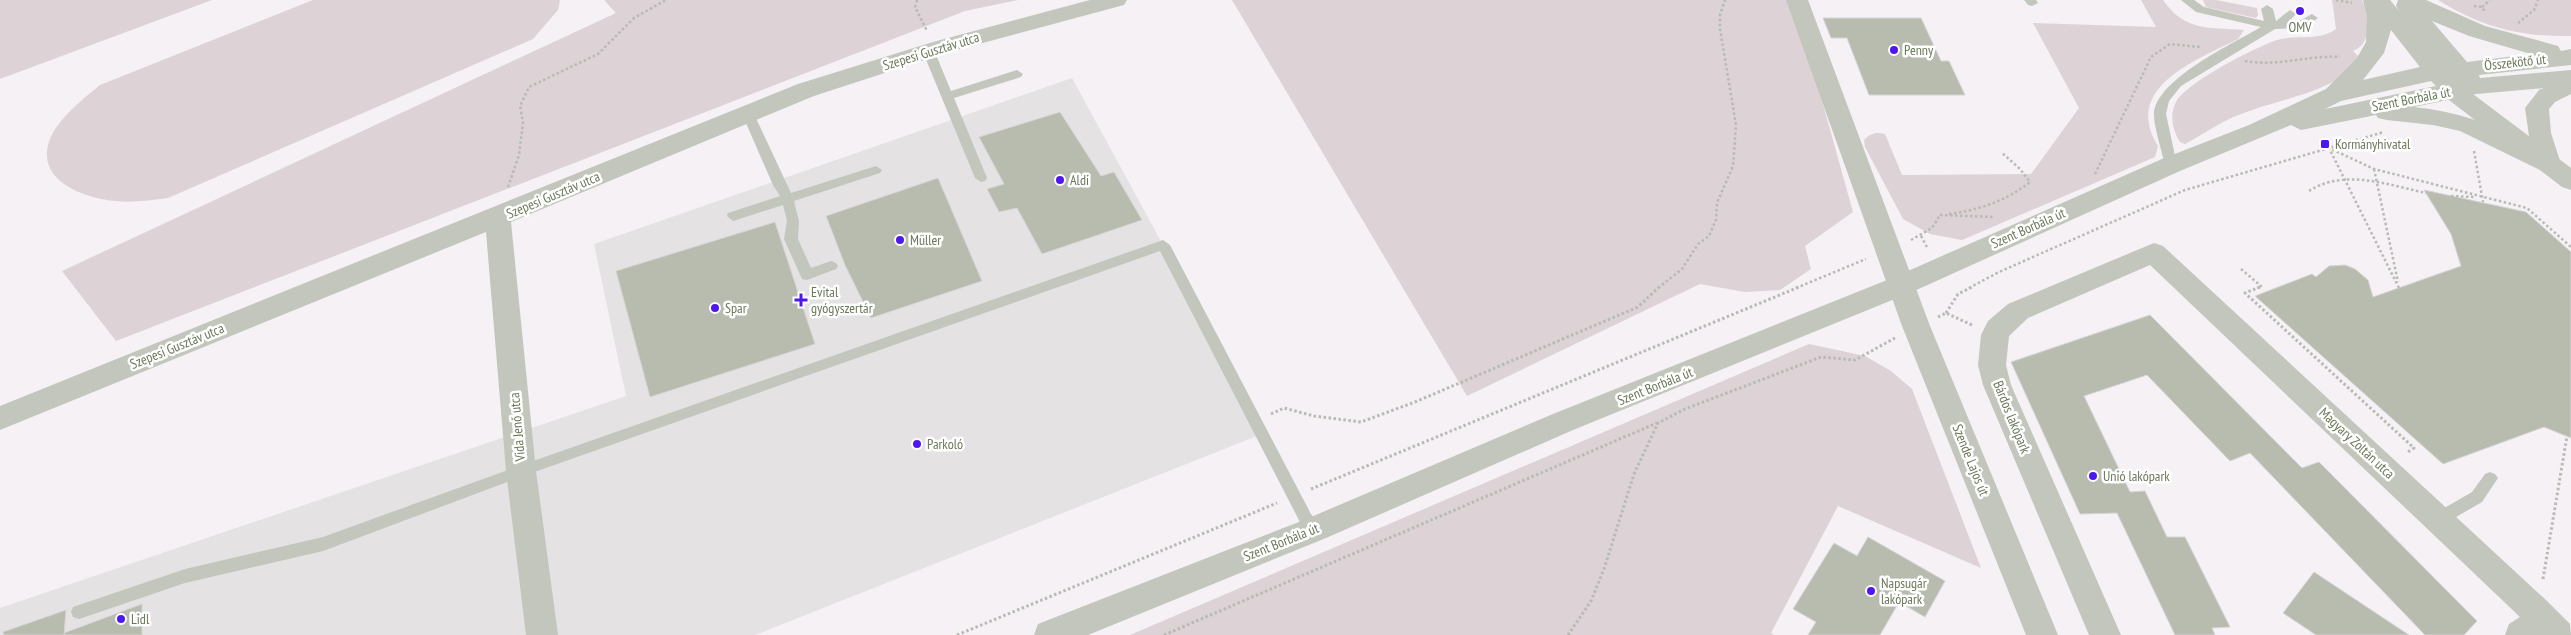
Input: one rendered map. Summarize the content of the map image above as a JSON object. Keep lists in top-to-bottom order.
{
  "streets": {
    "street": [
      "Szepesi Gusztáv utca",
      "Összekötő út",
      "Szent Borbála út",
      "Bárdos lakópark",
      "Vida Jenő utca",
      "Magyary Zoltán utca",
      "Szende Lajos út"
    ]
  },
  "crossings": [
    ["Szepesi Gusztáv utca", "Vida Jenő utca"],
    ["Összekötő út", "Szent Borbála út"],
    ["Szent Borbála út", "Szende Lajos út"],
    ["Bárdos lakópark", "Magyary Zoltán utca"]
  ],
  "places": {
    "other": [
      "OMV",
      "Penny",
      "Aldi",
      "Müller",
      "Spar",
      "Parkoló",
      "Unió lakópark",
      "Napsugár lakópark",
      "Lidl"
    ],
    "transit": ["Kormányhivatal"],
    "health": ["Evital gyógyszertár"]
  }
}
